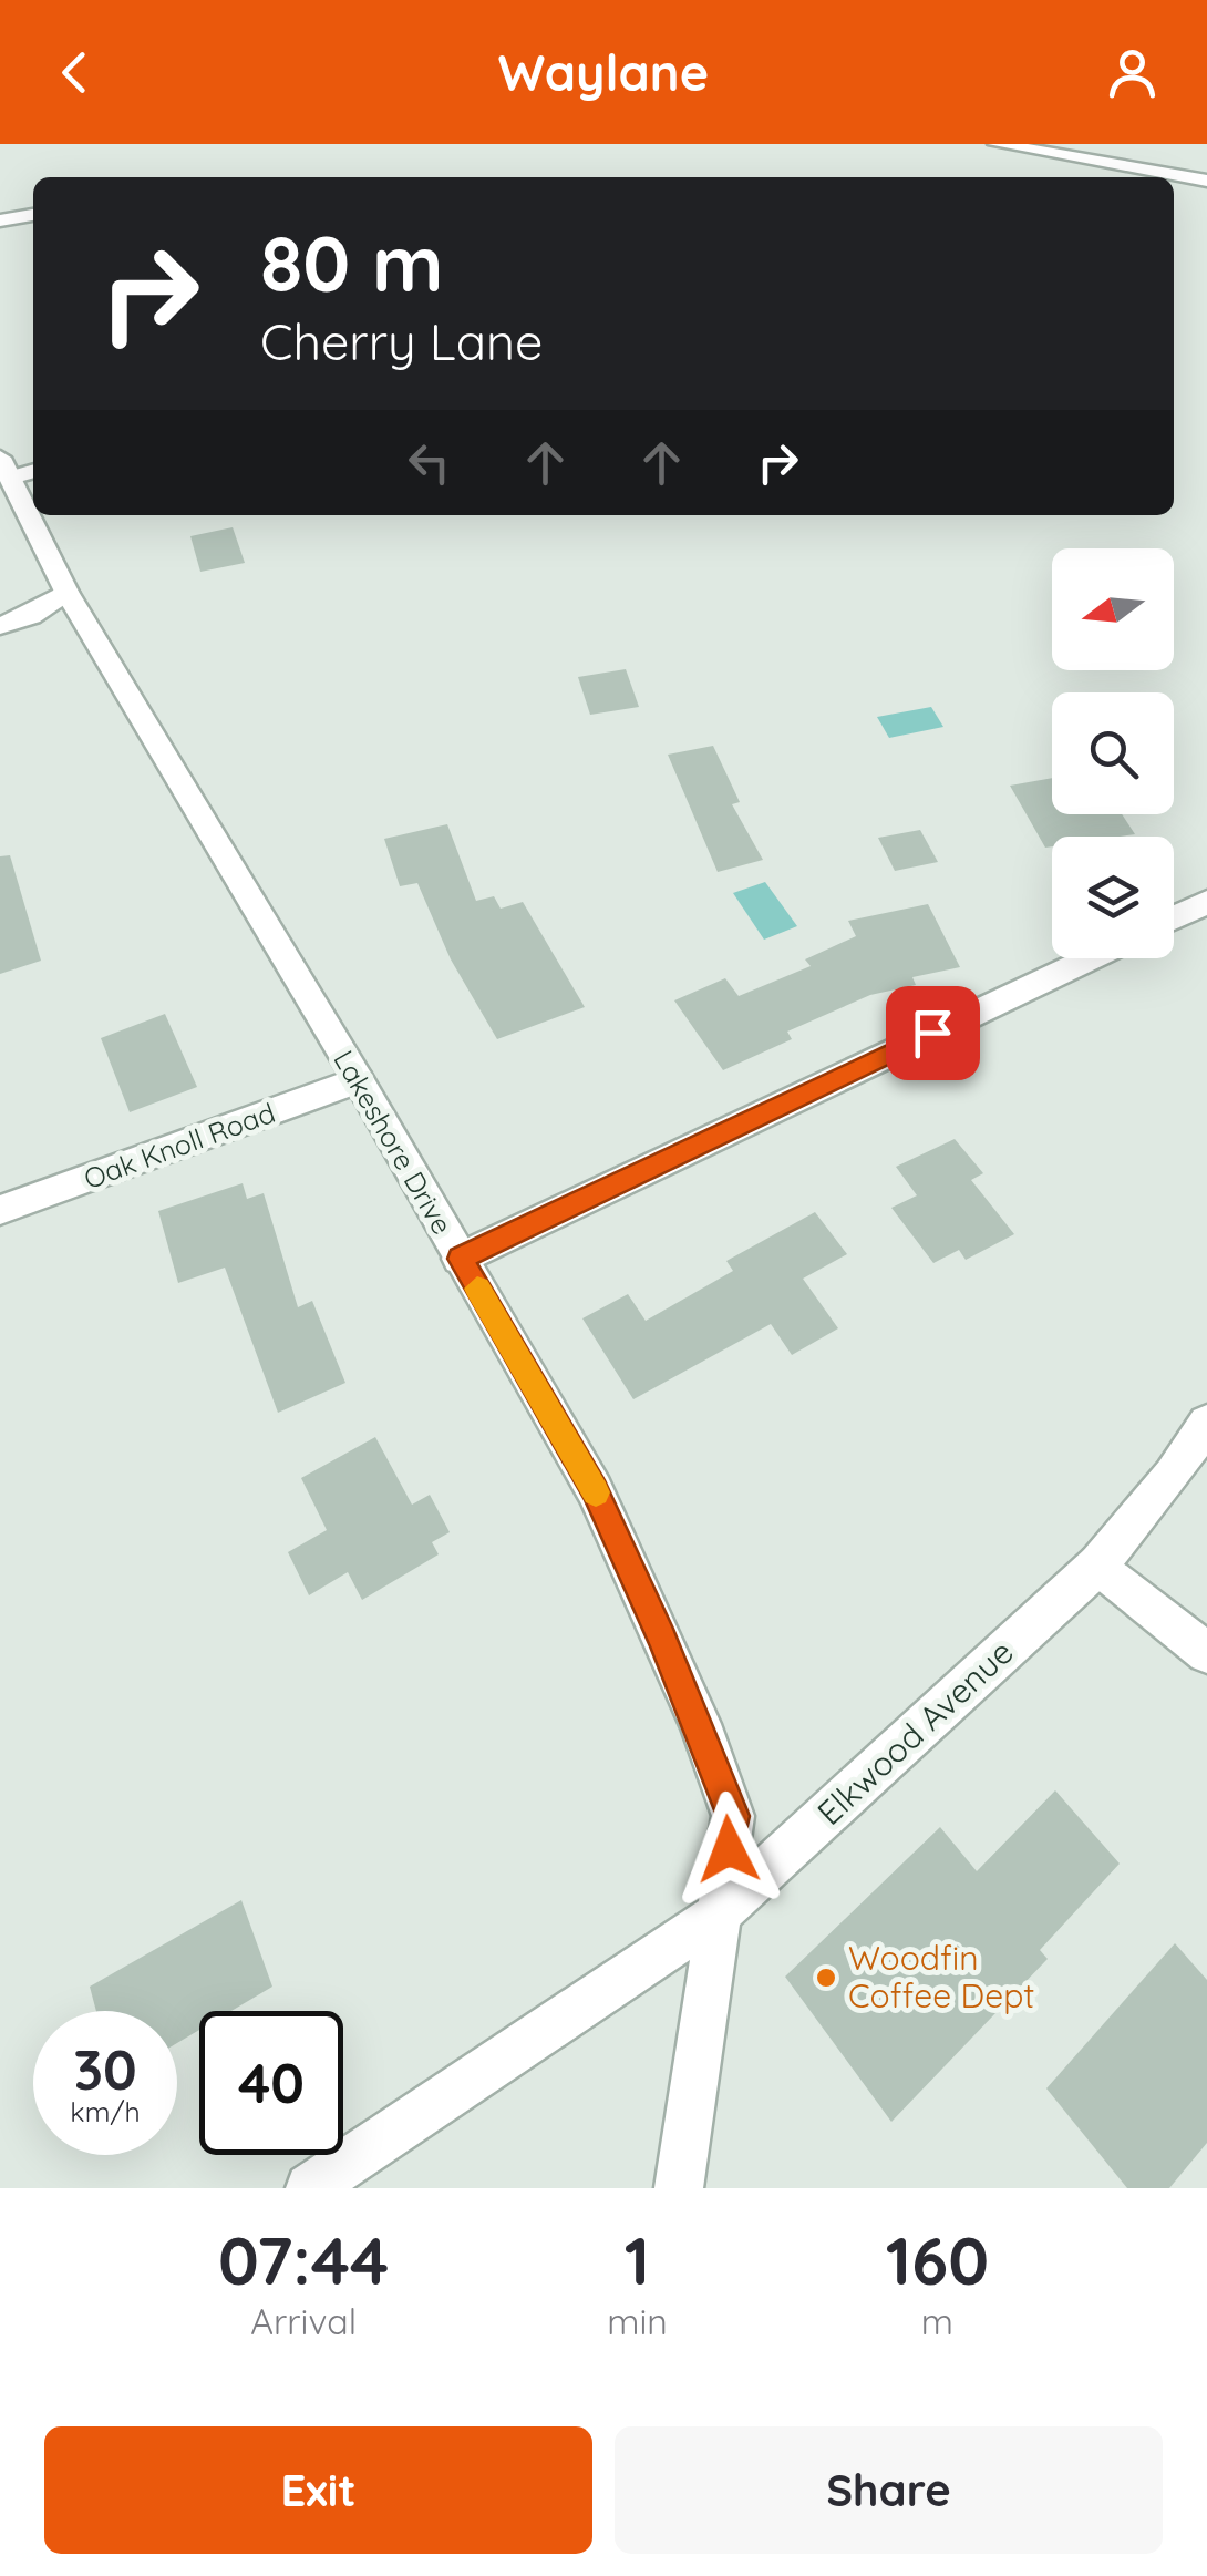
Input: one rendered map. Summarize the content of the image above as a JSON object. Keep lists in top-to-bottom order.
{
  "streets": {
    "street": ["Lakeshore Drive", "Oak Knoll Road", "Elkwood Avenue"]
  },
  "crossings": [
    ["Lakeshore Drive", "Oak Knoll Road"],
    ["Lakeshore Drive", "Elkwood Avenue"]
  ],
  "places": ["Woodfin Coffee Dept"],
  "north": "left",
  "page": {
    "header": "Waylane",
    "turn": ["80 m", "Cherry Lane"],
    "speed": "30 km/h",
    "limit": "40",
    "eta": [
      "07:44",
      "Arrival",
      "1",
      "min",
      "160",
      "m"
    ],
    "buttons": ["Exit", "Share"]
  }
}
